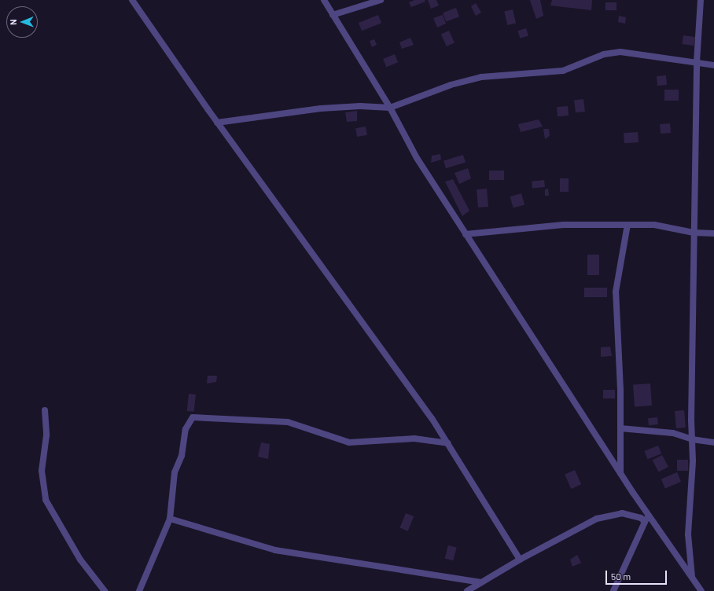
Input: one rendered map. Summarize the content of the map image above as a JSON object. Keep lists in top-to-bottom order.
{
  "scale_bar": "50 m",
  "north": "left"
}
